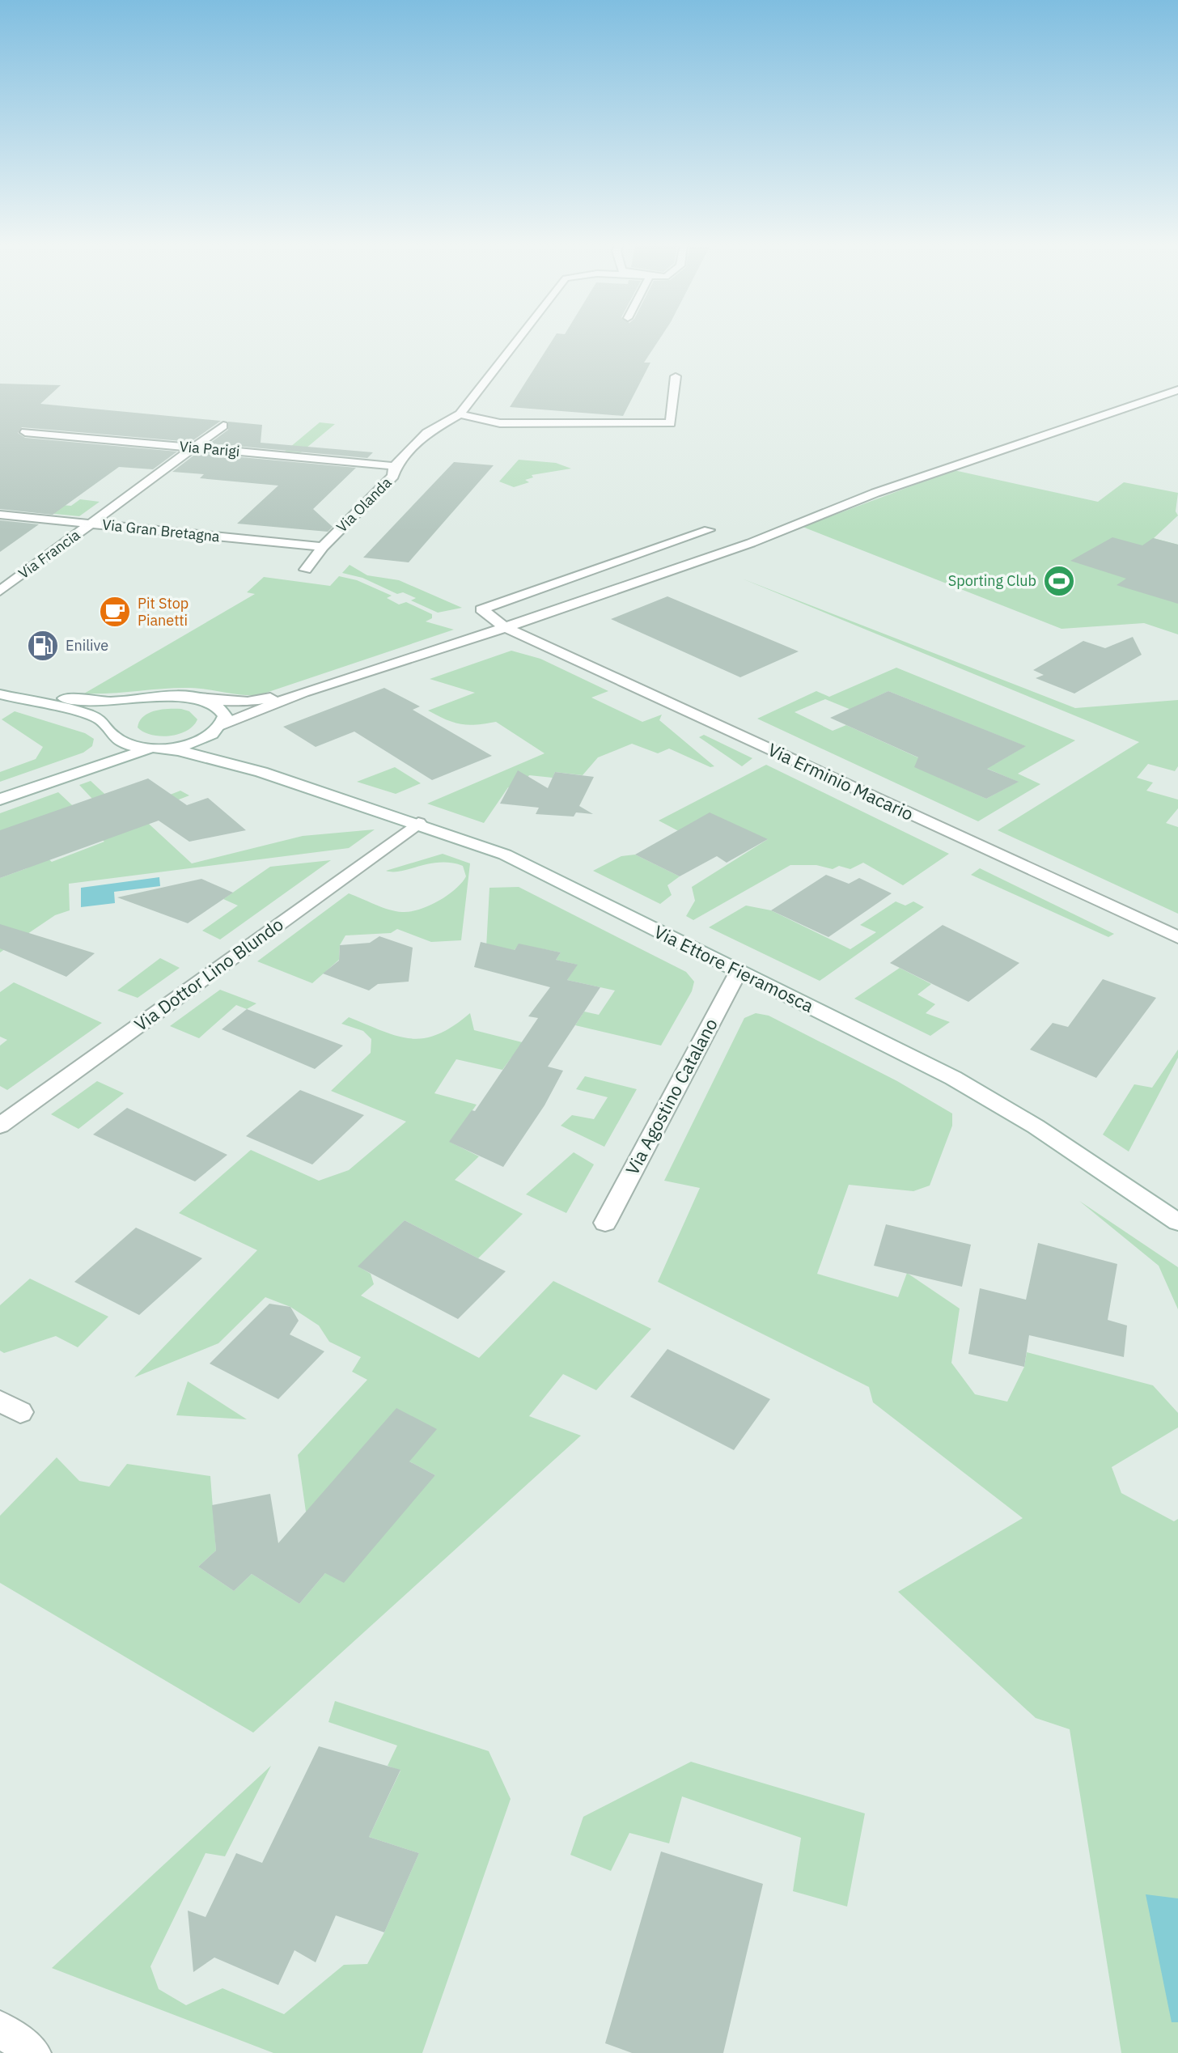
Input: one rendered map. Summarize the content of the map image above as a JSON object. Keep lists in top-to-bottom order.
{
  "streets": {
    "street": [
      "Via Parigi",
      "Via Olanda",
      "Via Gran Bretagna",
      "Via Francia",
      "Via Erminio Macario",
      "Via Ettore Fieramosca",
      "Via Dottor Lino Blundo",
      "Via Agostino Catalano"
    ]
  },
  "crossings": [
    ["Via Parigi", "Via Olanda"],
    ["Via Parigi", "Via Francia"],
    ["Via Olanda", "Via Gran Bretagna"],
    ["Via Gran Bretagna", "Via Francia"],
    ["Via Ettore Fieramosca", "Via Dottor Lino Blundo"],
    ["Via Ettore Fieramosca", "Via Agostino Catalano"]
  ],
  "places": {
    "sports": ["Sporting Club"],
    "cafe": ["Pit Stop Pianetti"],
    "fuel station": ["Enilive"]
  }
}
